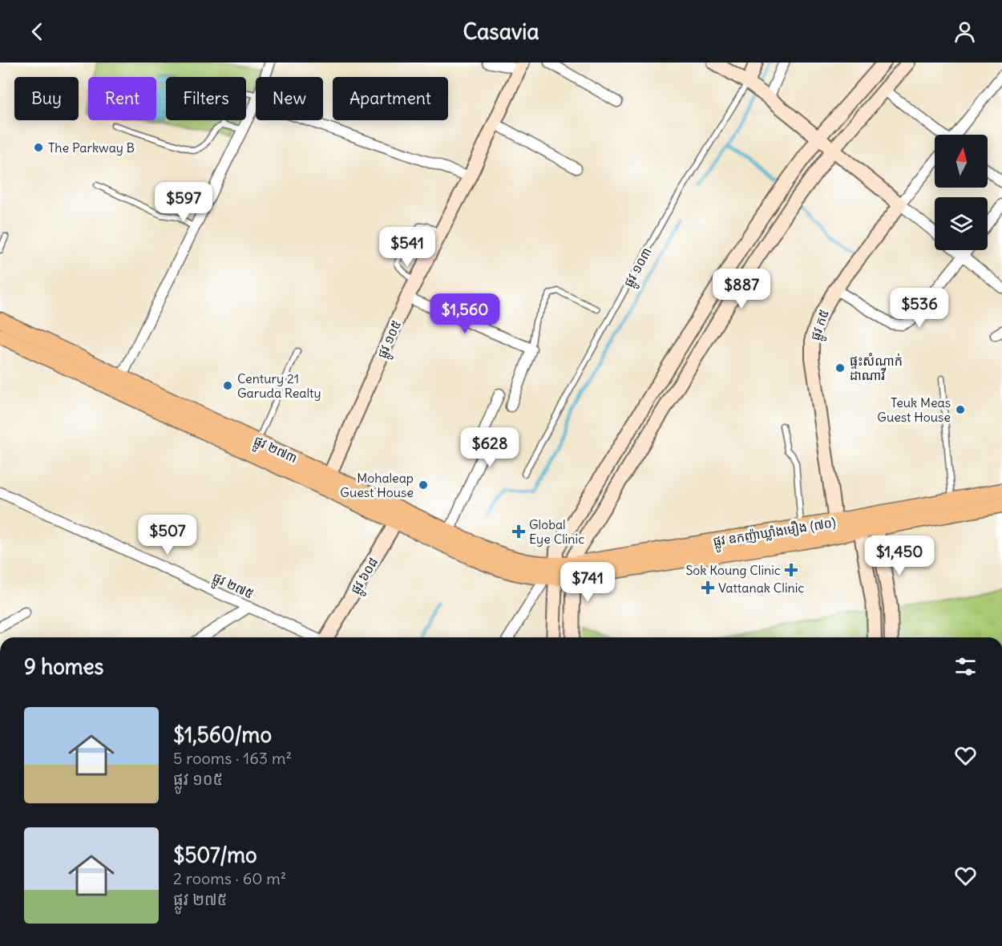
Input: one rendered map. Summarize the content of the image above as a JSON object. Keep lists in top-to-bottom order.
{
  "streets": {
    "main road": ["ផ្លូវ ២៧៣", "ផ្លូវ ឧកញ៉ាឃ្លាំងមឿង (៧០)"],
    "street": [
      "ផ្លូវ ១០៣",
      "ផ្លូវ ក៥",
      "ផ្លូវ ១០៥",
      "ផ្លូវ ៦០៨",
      "ផ្លូវ ២៧៥"
    ]
  },
  "crossings": [
    ["ផ្លូវ ក៥", "ផ្លូវ ឧកញ៉ាឃ្លាំងមឿង (៧០)"],
    ["ផ្លូវ ១០៥", "ផ្លូវ ២៧៣"],
    ["ផ្លូវ ២៧៣", "ផ្លូវ ៦០៨"]
  ],
  "places": {
    "other": [
      "The Parkway B",
      "ផ្ទះសំណាក់ ដាណាវី",
      "Century 21 Garuda Realty",
      "Teuk Meas Guest House",
      "Mohaleap Guest House"
    ],
    "health": ["Global Eye Clinic", "Sok Koung Clinic", "Vattanak Clinic"]
  },
  "north": "top",
  "page": {
    "header": "Casavia",
    "chip": [
      "Buy",
      "Rent",
      "Filters",
      "New",
      "Apartment"
    ],
    "price": [
      "$597",
      "$541",
      "$887",
      "$536",
      "$1,560",
      "$628",
      "$507",
      "$1,450",
      "$741"
    ],
    "heading": "9 homes",
    "list": [
      {
        "name": "$1,560/mo",
        "note": "5 rooms · 163 m² · ផ្លូវ ១០៥"
      },
      {
        "name": "$507/mo",
        "note": "2 rooms · 60 m² · ផ្លូវ ២៧៥"
      }
    ]
  }
}
